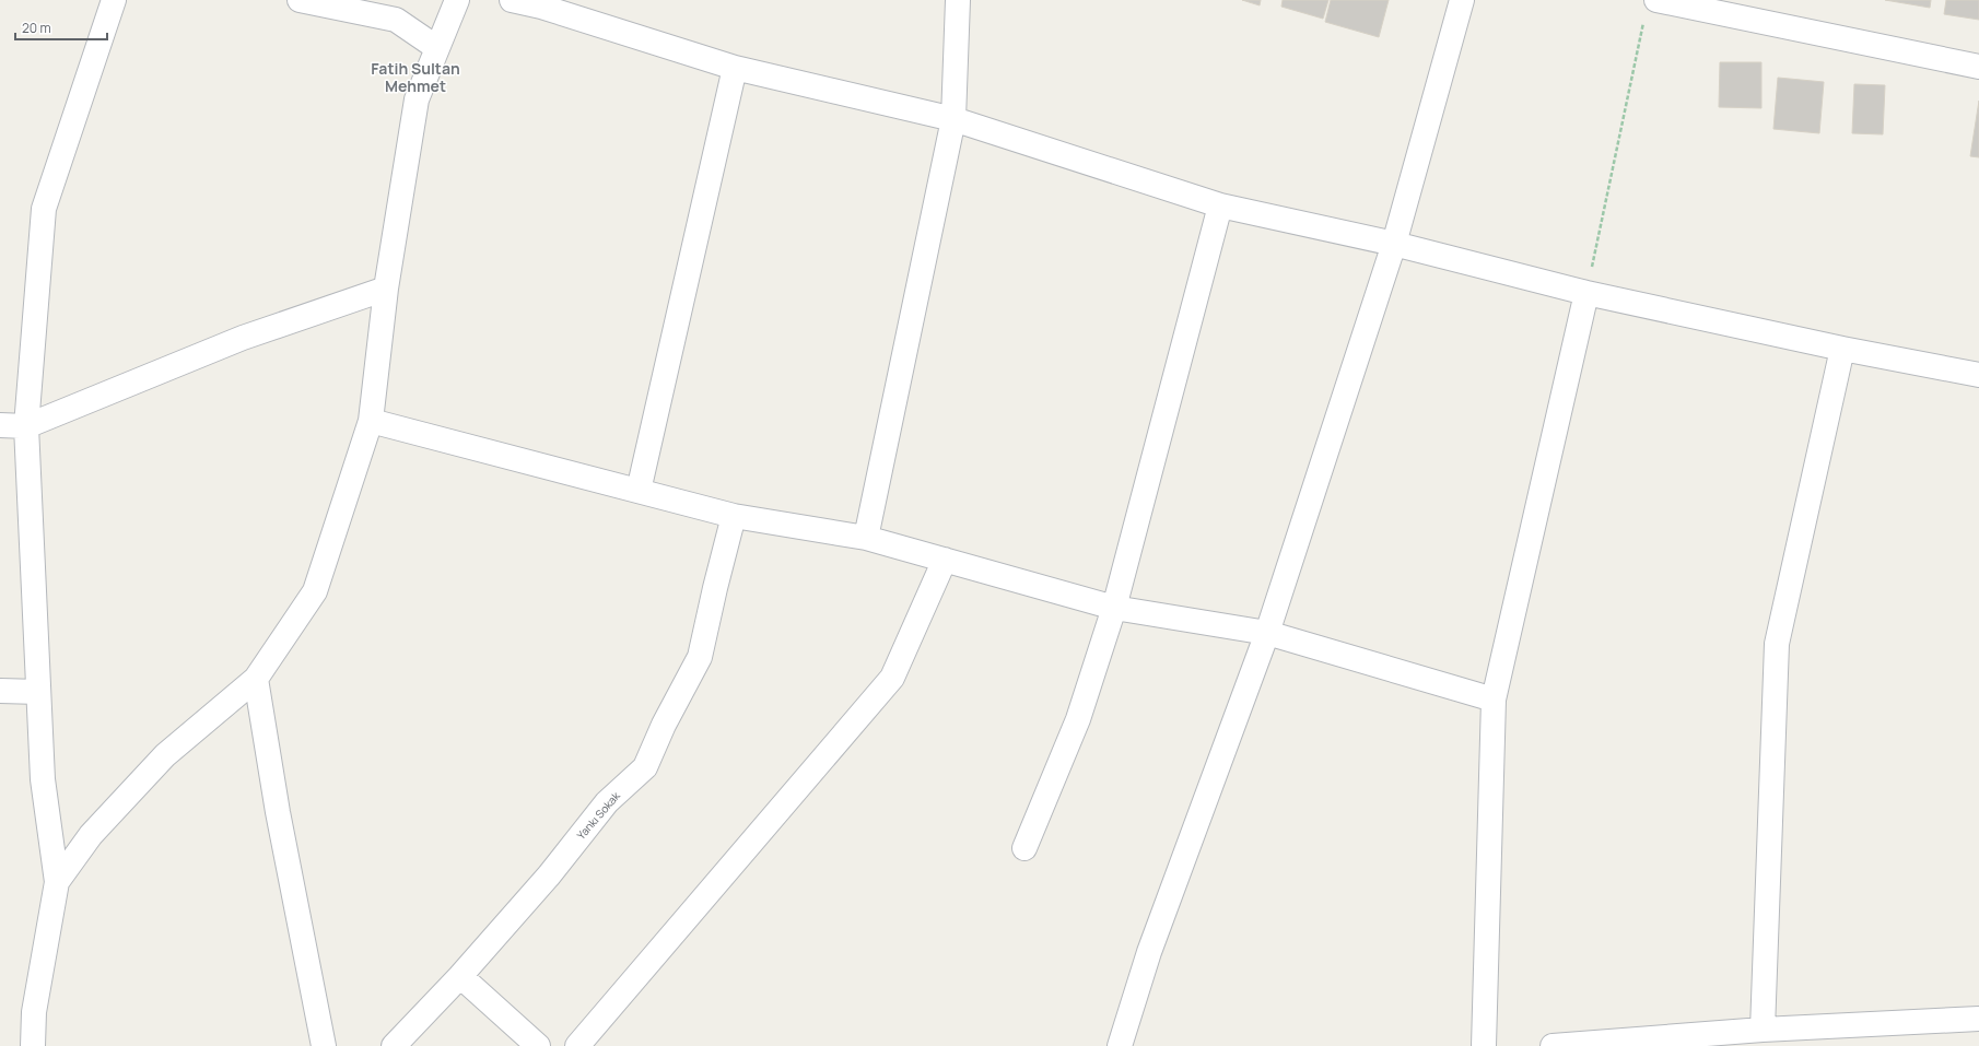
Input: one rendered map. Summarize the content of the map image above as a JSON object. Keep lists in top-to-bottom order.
{
  "streets": {
    "street": ["Yankı Sokak"]
  },
  "districts": ["Fatih Sultan Mehmet"],
  "scale_bar": "20 m"
}
